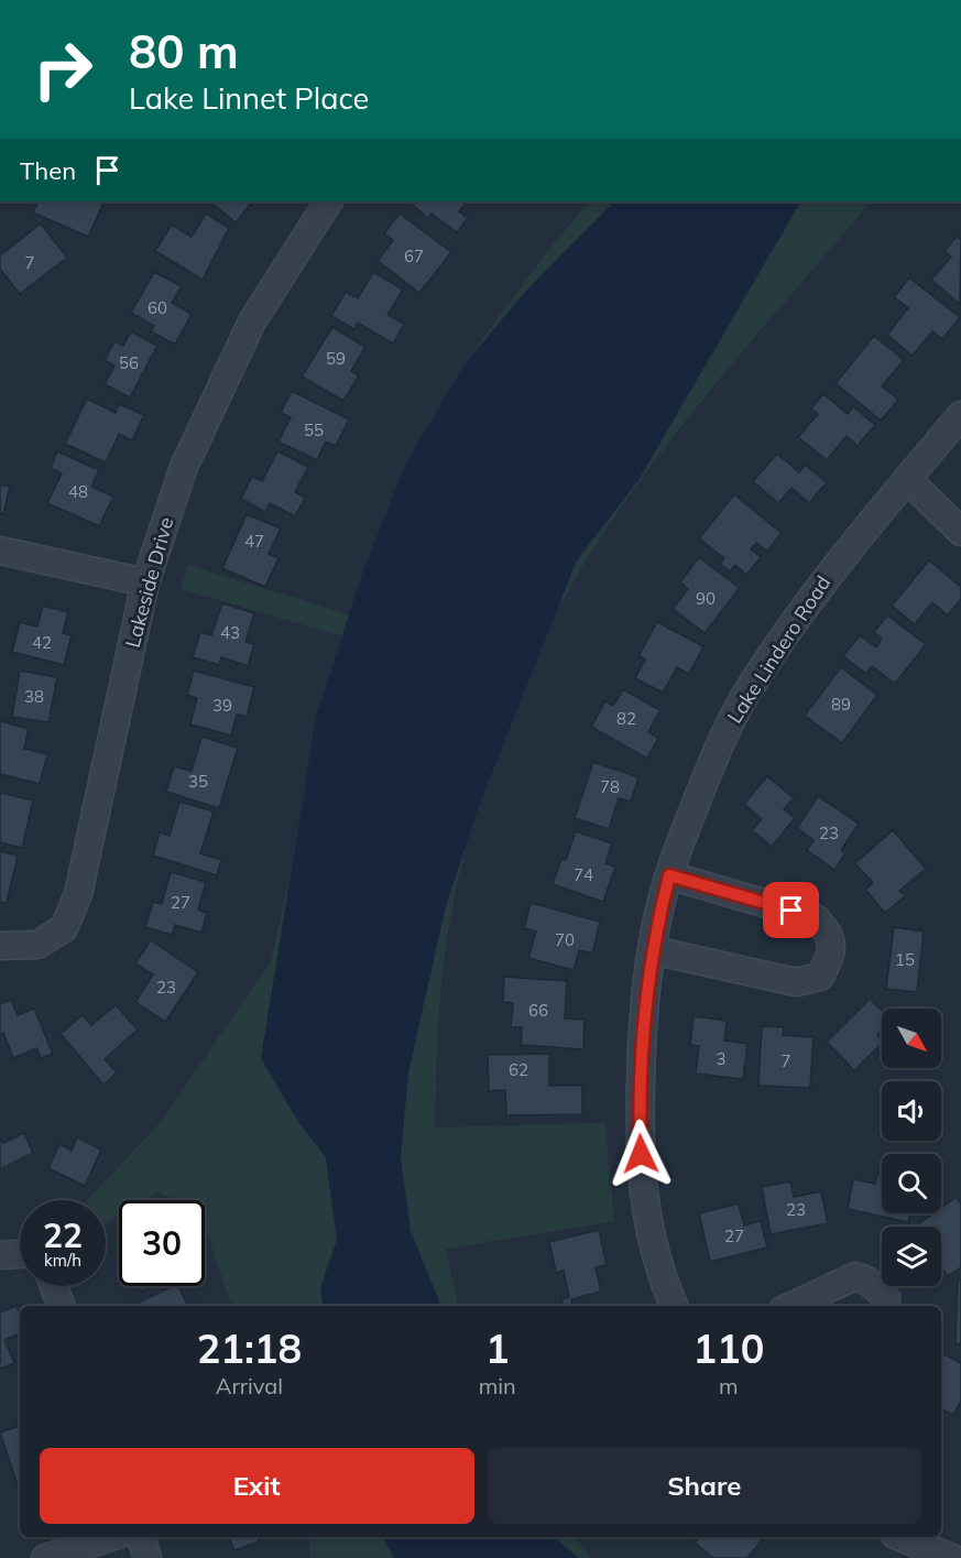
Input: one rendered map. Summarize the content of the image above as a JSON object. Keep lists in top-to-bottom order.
{
  "streets": {
    "street": ["Lakeside Drive", "Lake Lindero Road"]
  },
  "house_numbers": [
    "67",
    "7",
    "60",
    "59",
    "56",
    "55",
    "48",
    "47",
    "90",
    "43",
    "42",
    "38",
    "89",
    "39",
    "82",
    "35",
    "78",
    "23",
    "74",
    "27",
    "70",
    "15",
    "23",
    "66",
    "3",
    "7",
    "62",
    "23",
    "27"
  ],
  "north": "bottom right",
  "page": {
    "turn": ["80 m", "Lake Linnet Place"],
    "then": "Then",
    "speed": "22 km/h",
    "limit": "30",
    "eta": [
      "21:18",
      "Arrival",
      "1",
      "min",
      "110",
      "m"
    ],
    "buttons": ["Exit", "Share"]
  }
}
